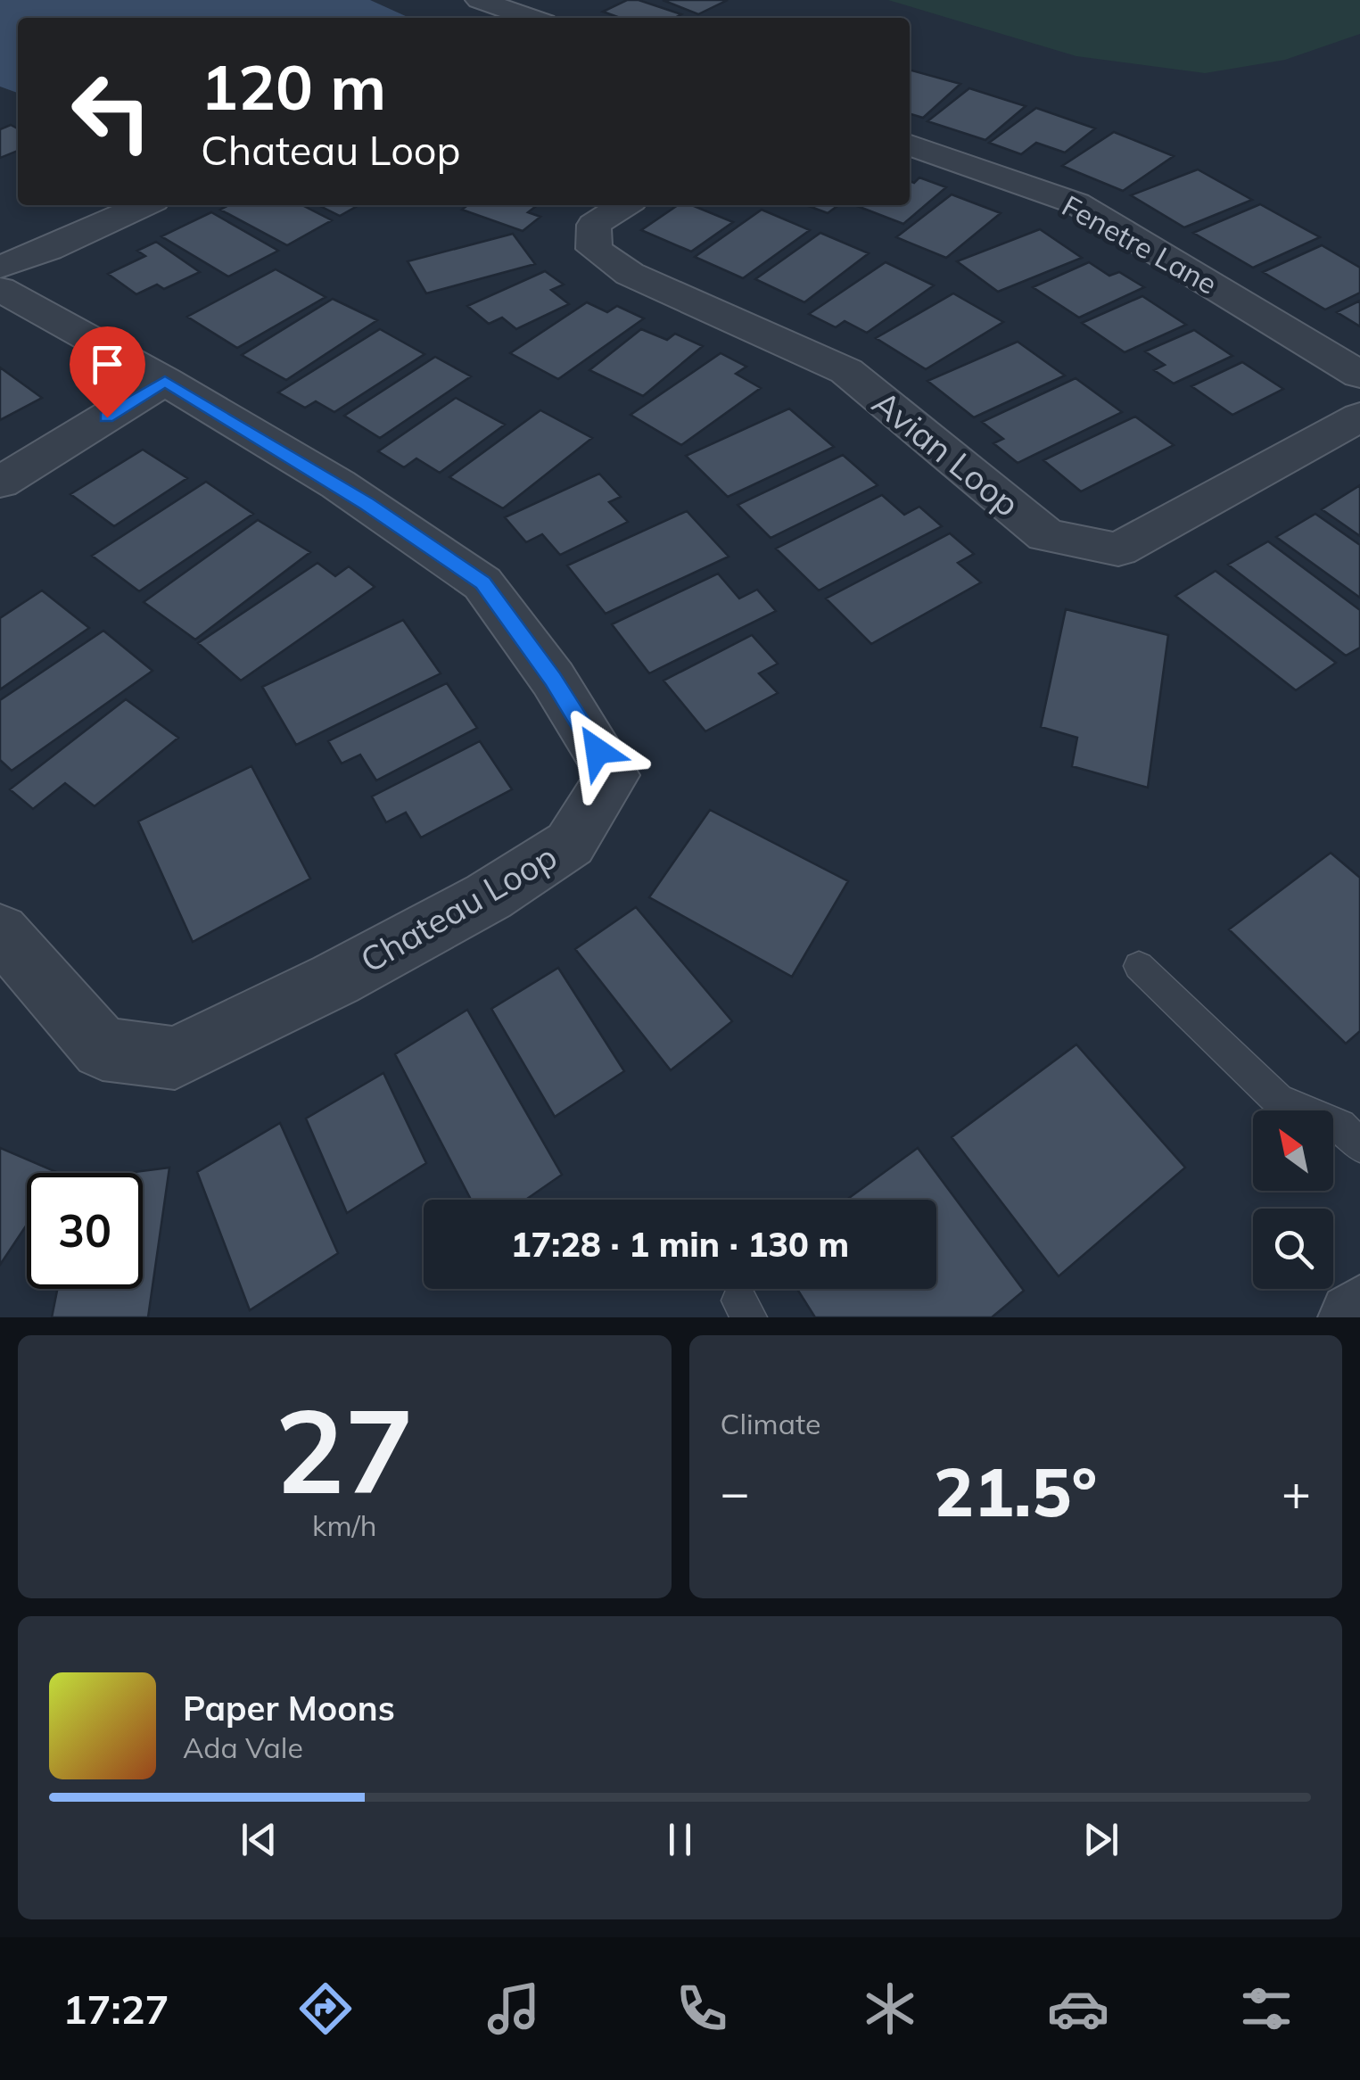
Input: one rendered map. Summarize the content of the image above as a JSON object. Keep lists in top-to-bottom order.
{
  "streets": {
    "street": ["Fenetre Lane", "Avian Loop", "Chateau Loop"]
  },
  "north": "top left",
  "page": {
    "turn": ["120 m", "Chateau Loop"],
    "limit": "30",
    "trip": "17:28 · 1 min · 130 m",
    "tile": [
      ["27", "km/h"],
      "Climate"
    ],
    "heat": ["−", "21.5°", "+"],
    "song": ["Paper Moons", "Ada Vale"],
    "tabs": "17:27"
  }
}
